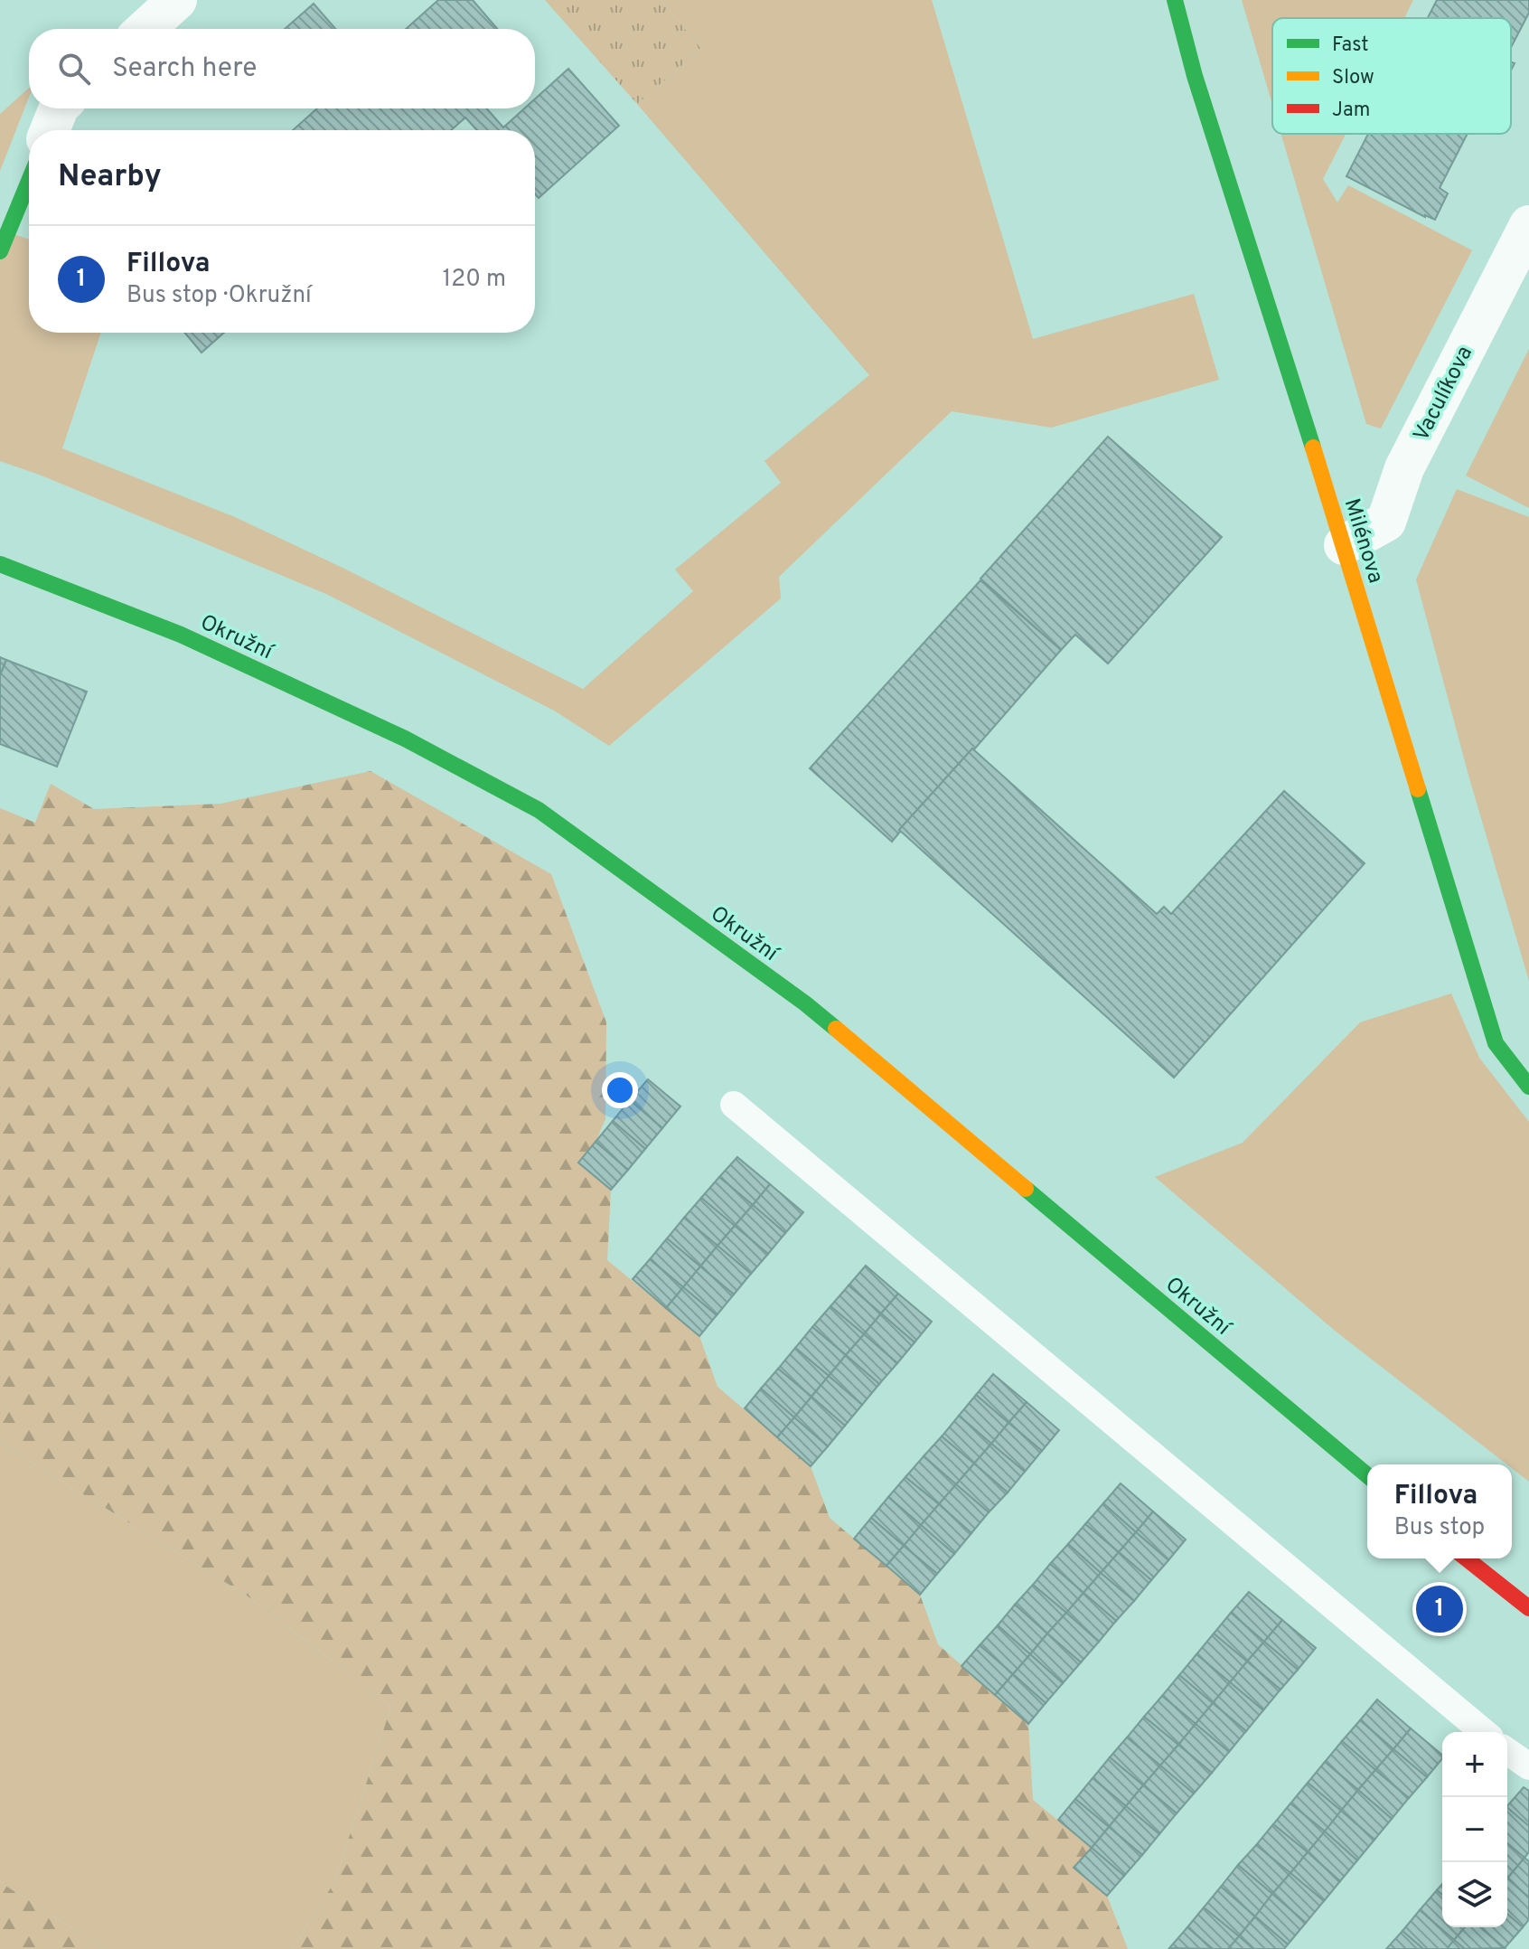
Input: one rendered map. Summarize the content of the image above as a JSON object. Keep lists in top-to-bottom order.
{
  "streets": {
    "street": ["Vaculíkova", "Milénova", "Okružní"]
  },
  "crossings": [
    ["Vaculíkova", "Milénova"]
  ],
  "legend": ["Fast", "Slow", "Jam"],
  "page": {
    "search": "Search here",
    "heading": "Nearby",
    "list": [
      {
        "mark": "1",
        "name": "Fillova",
        "note": "Bus stop · Okružní",
        "value": "120 m"
      }
    ],
    "popup": ["Fillova", "Bus stop"],
    "pins": "1",
    "map_buttons": ["+", "−"]
  }
}
